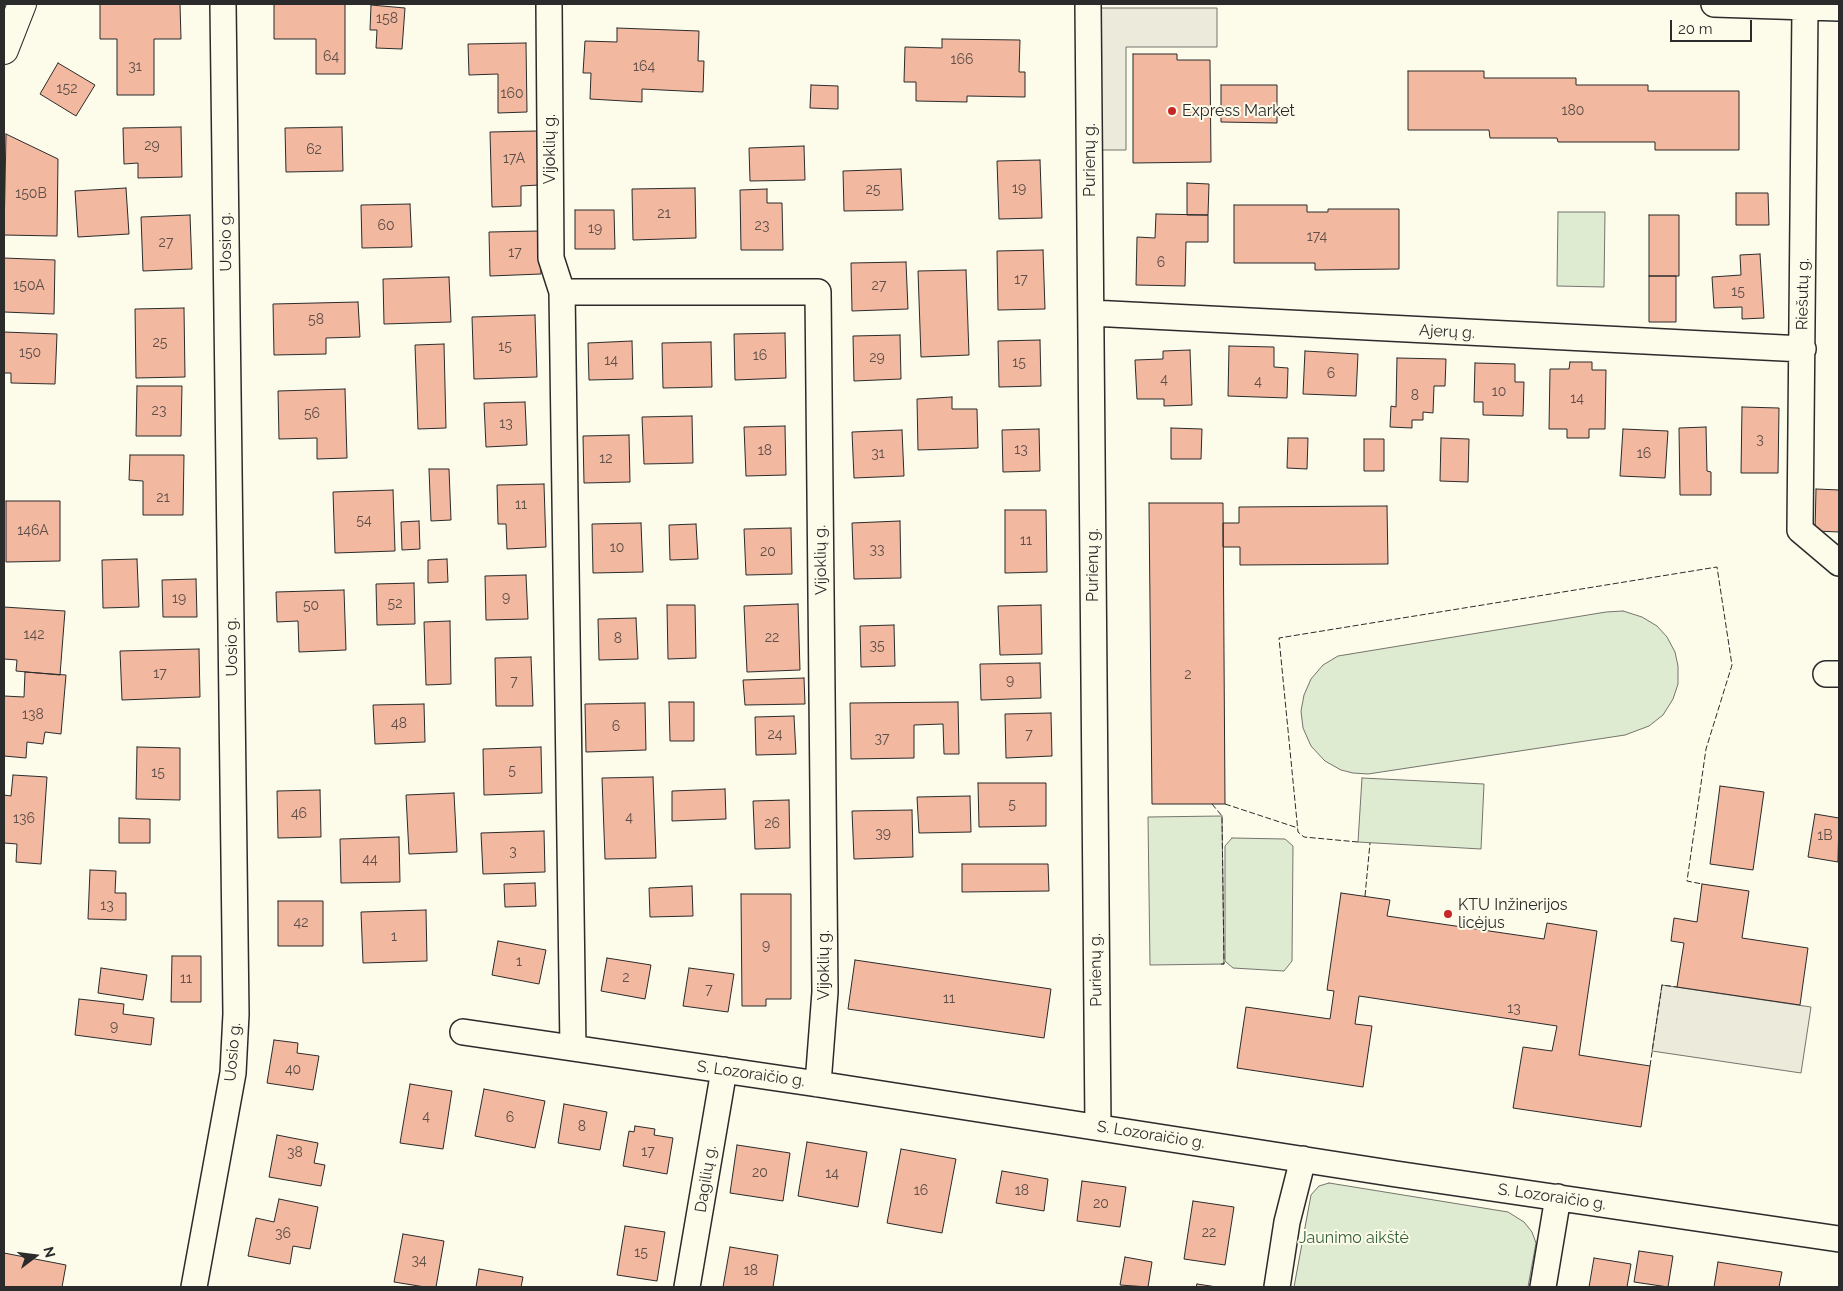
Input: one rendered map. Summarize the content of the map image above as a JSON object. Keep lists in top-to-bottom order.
{
  "streets": {
    "street": [
      "Vijoklių g.",
      "Purienų g.",
      "Uosio g.",
      "Riešutų g.",
      "Ajerų g.",
      "S. Lozoraičio g.",
      "Dagilių g."
    ]
  },
  "crossings": [
    ["Vijoklių g.", "S. Lozoraičio g."],
    ["Purienų g.", "Ajerų g."],
    ["Purienų g.", "S. Lozoraičio g."],
    ["Riešutų g.", "Ajerų g."],
    ["S. Lozoraičio g.", "Dagilių g."]
  ],
  "parks": ["Jaunimo aikštė"],
  "places": ["Express Market", "KTU Inžinerijos licėjus"],
  "house_numbers": [
    "158",
    "64",
    "166",
    "31",
    "164",
    "152",
    "160",
    "180",
    "29",
    "62",
    "17A",
    "19",
    "25",
    "150B",
    "21",
    "60",
    "23",
    "19",
    "174",
    "27",
    "17",
    "6",
    "17",
    "150A",
    "27",
    "15",
    "58",
    "25",
    "15",
    "150",
    "16",
    "29",
    "14",
    "15",
    "6",
    "4",
    "4",
    "10",
    "8",
    "14",
    "23",
    "56",
    "13",
    "3",
    "13",
    "18",
    "31",
    "16",
    "12",
    "21",
    "11",
    "54",
    "146A",
    "11",
    "10",
    "33",
    "20",
    "9",
    "19",
    "52",
    "50",
    "142",
    "22",
    "8",
    "35",
    "17",
    "2",
    "9",
    "7",
    "138",
    "48",
    "6",
    "24",
    "7",
    "37",
    "5",
    "15",
    "5",
    "46",
    "4",
    "136",
    "26",
    "39",
    "1B",
    "3",
    "44",
    "13",
    "42",
    "1",
    "9",
    "1",
    "2",
    "11",
    "7",
    "11",
    "13",
    "9",
    "40",
    "4",
    "6",
    "8",
    "17",
    "38",
    "20",
    "14",
    "16",
    "18",
    "20",
    "22",
    "36",
    "15",
    "34",
    "18"
  ],
  "scale_bar": "20 m",
  "north": "right"
}
